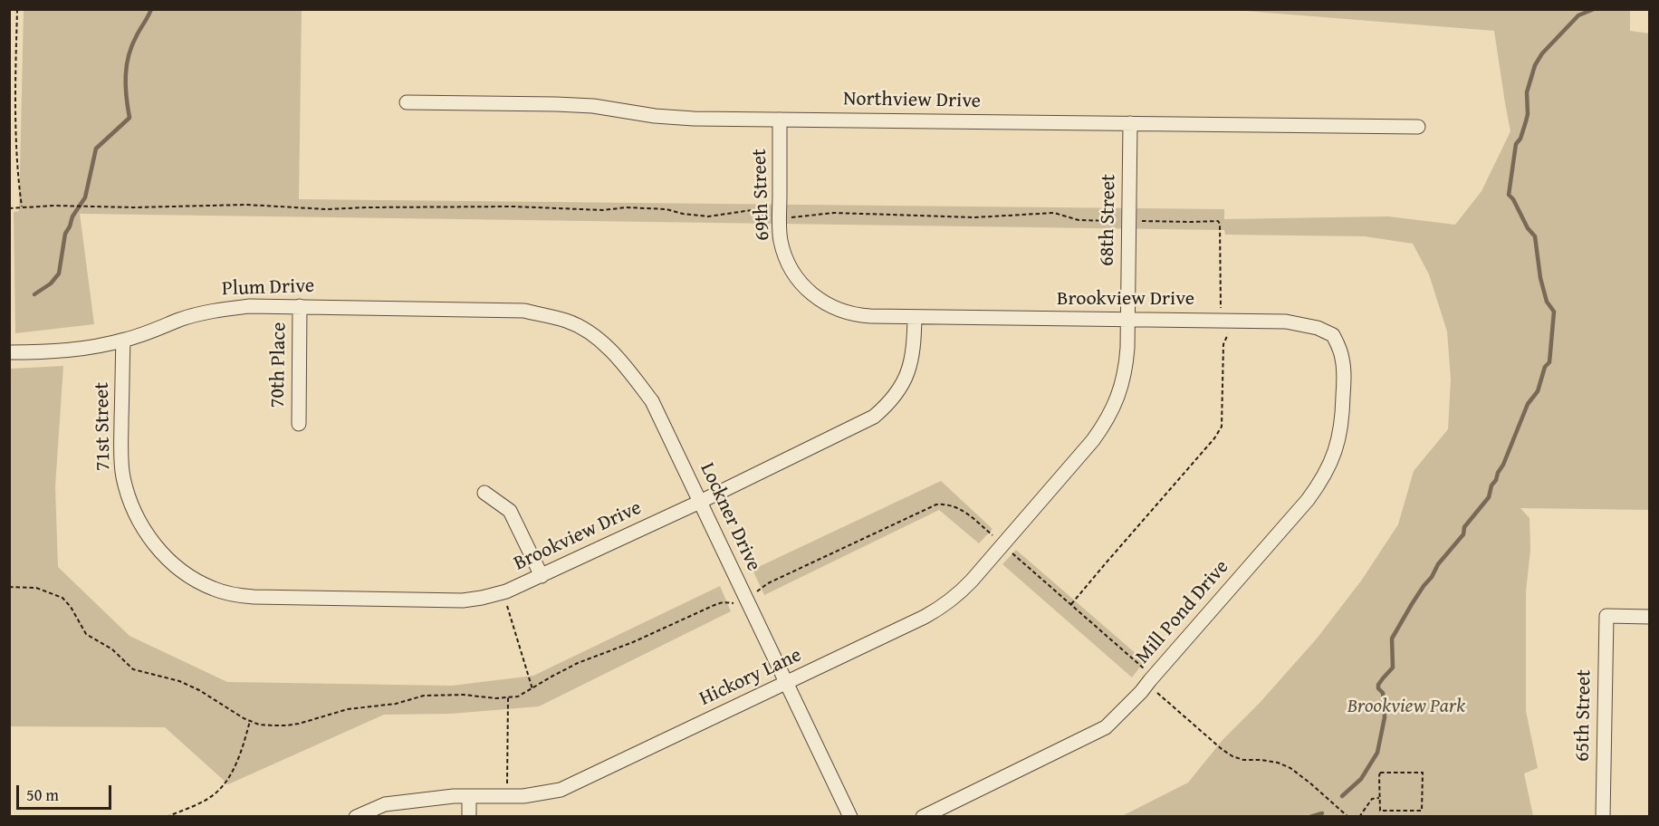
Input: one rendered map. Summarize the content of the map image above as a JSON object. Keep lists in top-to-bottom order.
{
  "streets": {
    "street": [
      "Northview Drive",
      "69th Street",
      "68th Street",
      "Plum Drive",
      "Brookview Drive",
      "70th Place",
      "71st Street",
      "Lockner Drive",
      "Mill Pond Drive",
      "Hickory Lane",
      "65th Street"
    ]
  },
  "crossings": [
    ["Northview Drive", "69th Street"],
    ["Northview Drive", "68th Street"],
    ["69th Street", "Brookview Drive"],
    ["68th Street", "Brookview Drive"],
    ["68th Street", "Hickory Lane"],
    ["Plum Drive", "70th Place"],
    ["Plum Drive", "71st Street"],
    ["Plum Drive", "Lockner Drive"],
    ["Brookview Drive", "71st Street"],
    ["Brookview Drive", "Lockner Drive"],
    ["Brookview Drive", "Mill Pond Drive"],
    ["Lockner Drive", "Hickory Lane"]
  ],
  "parks": ["Brookview Park"],
  "scale_bar": "50 m"
}
